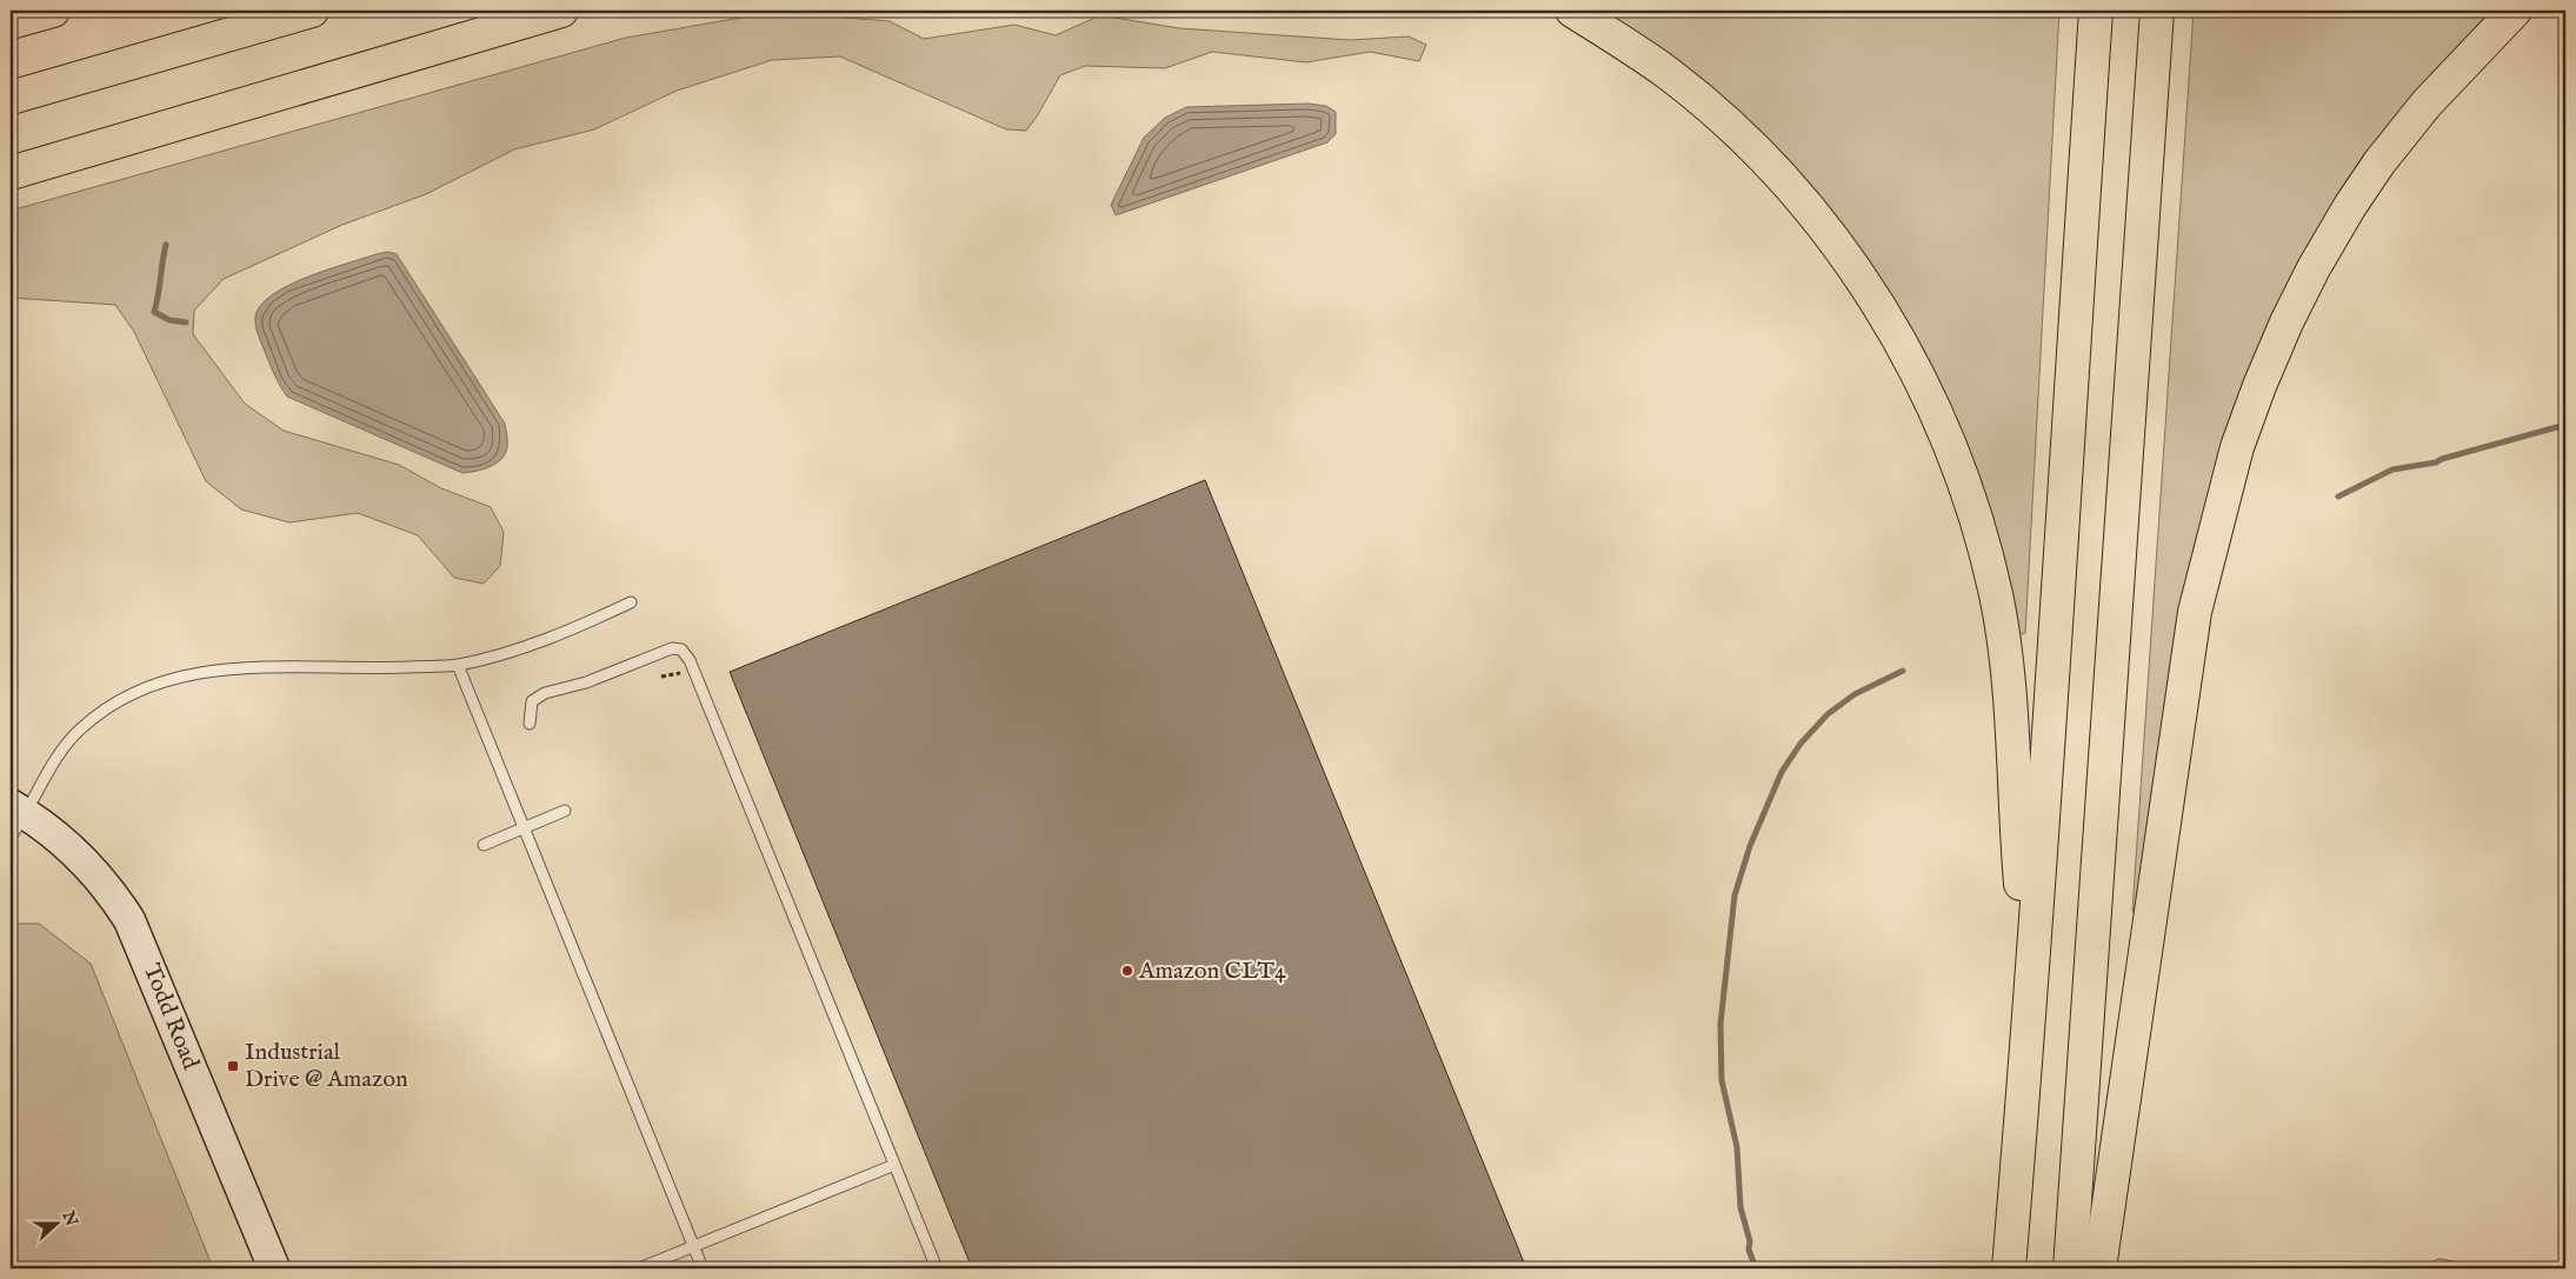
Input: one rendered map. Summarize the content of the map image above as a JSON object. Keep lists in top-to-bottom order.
{
  "streets": {
    "street": ["Todd Road"]
  },
  "places": {
    "other": ["Amazon CLT4"],
    "transit": ["Industrial Drive @ Amazon"]
  },
  "north": "right"
}
